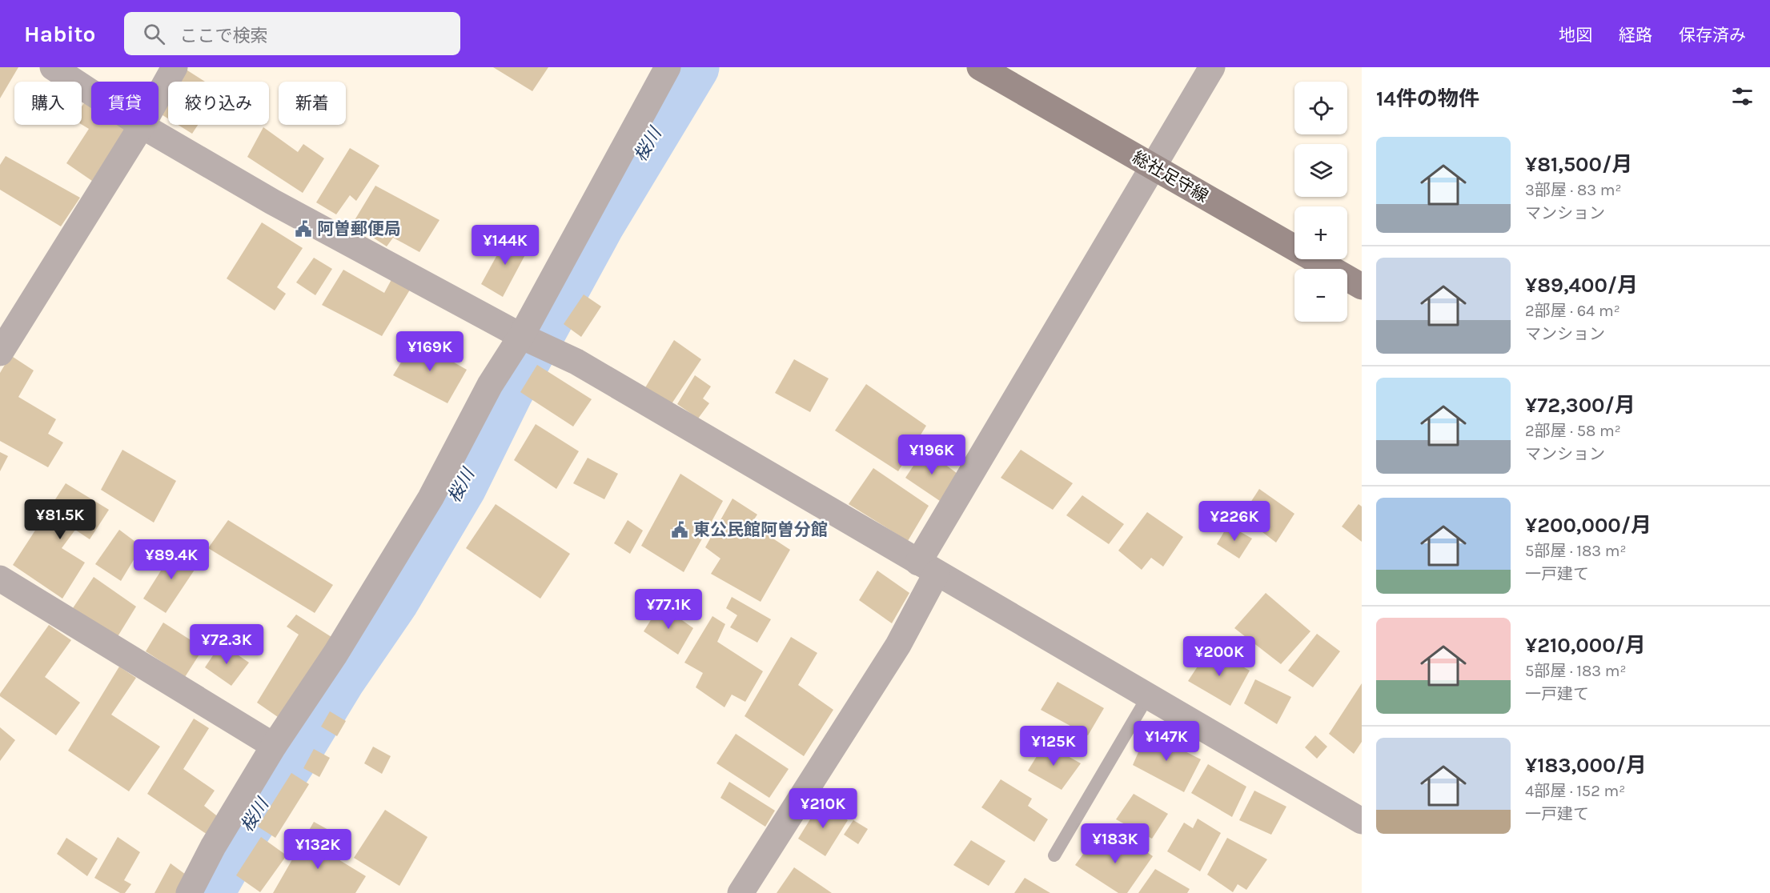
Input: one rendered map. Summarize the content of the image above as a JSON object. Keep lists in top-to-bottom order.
{
  "streets": {
    "main road": ["総社足守線"]
  },
  "water": ["桜川"],
  "places": {
    "public building": ["阿曽郵便局", "東公民館阿曽分館"]
  },
  "page": {
    "header": "Habito",
    "search": "ここで検索",
    "nav": ["地図", "経路", "保存済み"],
    "heading": "14件の物件",
    "map_buttons": ["+", "−"],
    "chip": [
      "購入",
      "賃貸",
      "絞り込み",
      "新着"
    ],
    "list": [
      {
        "name": "¥81,500/月",
        "note": "3部屋 · 83 m² · マンション"
      },
      {
        "name": "¥89,400/月",
        "note": "2部屋 · 64 m² · マンション"
      },
      {
        "name": "¥72,300/月",
        "note": "2部屋 · 58 m² · マンション"
      },
      {
        "name": "¥200,000/月",
        "note": "5部屋 · 183 m² · 一戸建て"
      },
      {
        "name": "¥210,000/月",
        "note": "5部屋 · 183 m² · 一戸建て"
      },
      {
        "name": "¥183,000/月",
        "note": "4部屋 · 152 m² · 一戸建て"
      }
    ],
    "price": [
      "¥144K",
      "¥169K",
      "¥196K",
      "¥81.5K",
      "¥226K",
      "¥89.4K",
      "¥77.1K",
      "¥72.3K",
      "¥200K",
      "¥147K",
      "¥125K",
      "¥210K",
      "¥183K",
      "¥132K"
    ]
  }
}
